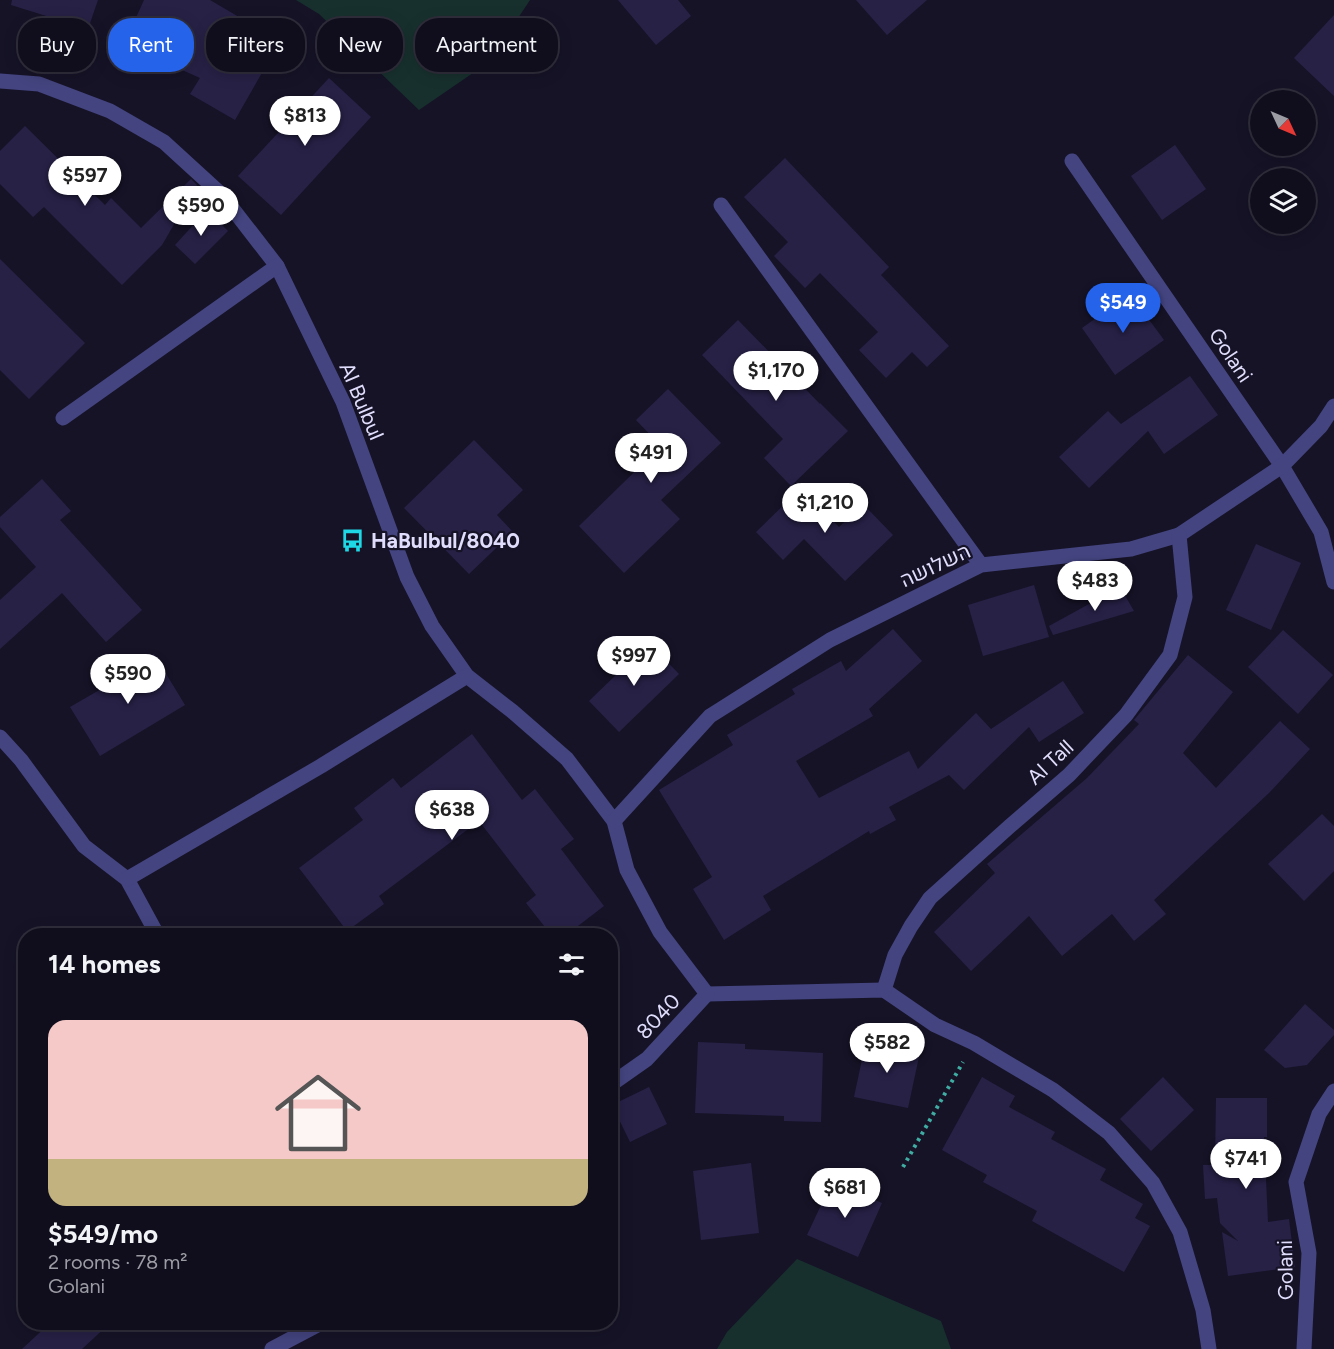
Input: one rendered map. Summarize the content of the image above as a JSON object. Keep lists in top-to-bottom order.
{
  "streets": {
    "street": [
      "Golani",
      "Al Bulbul",
      "השלושה",
      "Al Tall",
      "8040"
    ]
  },
  "crossings": [
    ["Golani", "השלושה"],
    ["Al Bulbul", "השלושה"],
    ["השלושה", "Al Tall"]
  ],
  "places": {
    "bus stop": ["HaBulbul/8040"]
  },
  "north": "bottom right",
  "page": {
    "chip": [
      "Buy",
      "Rent",
      "Filters",
      "New",
      "Apartment"
    ],
    "price": [
      "$813",
      "$597",
      "$590",
      "$549",
      "$1,170",
      "$491",
      "$1,210",
      "$483",
      "$997",
      "$590",
      "$638",
      "$582",
      "$741",
      "$681"
    ],
    "heading": "14 homes",
    "list": [
      {
        "name": "$549/mo",
        "note": "2 rooms · 78 m² · Golani"
      }
    ]
  }
}
